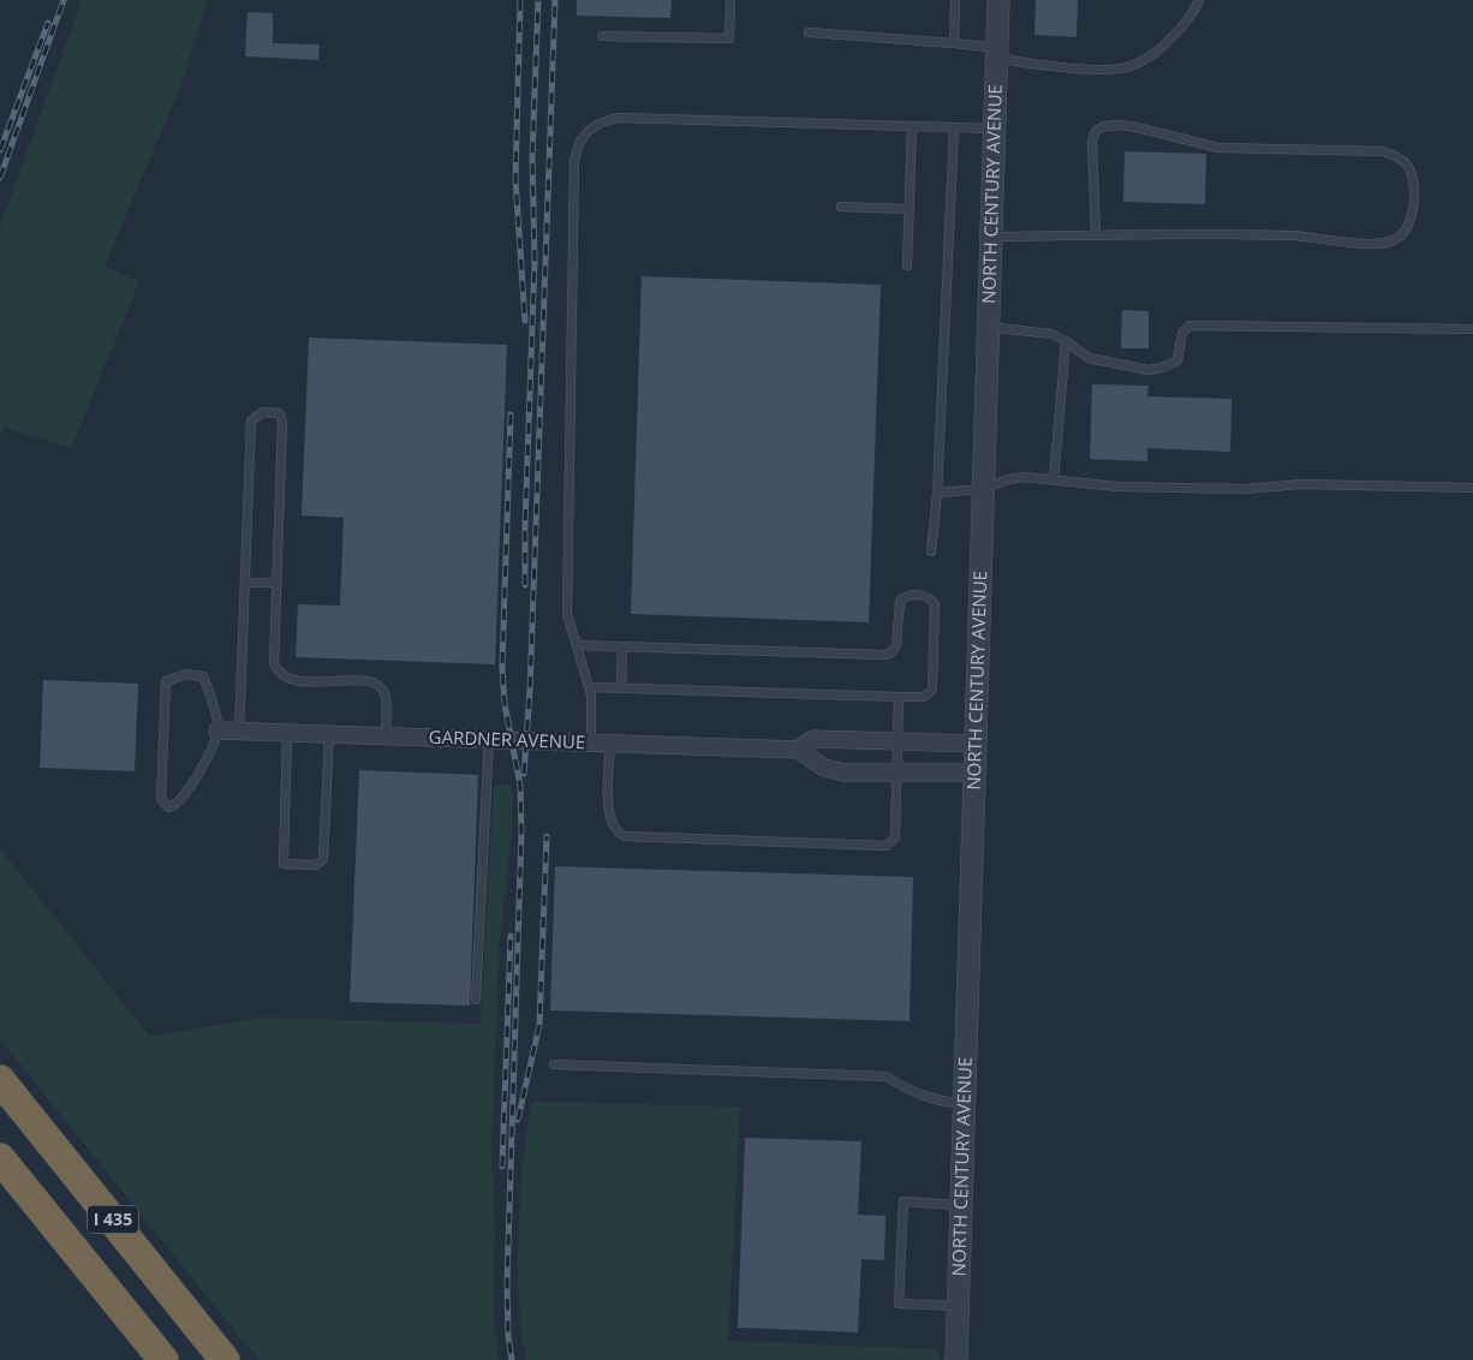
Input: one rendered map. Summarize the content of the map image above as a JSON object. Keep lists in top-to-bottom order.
{
  "streets": {
    "highway": ["I 435"],
    "street": ["NORTH CENTURY AVENUE", "GARDNER AVENUE"]
  },
  "crossings": [
    ["NORTH CENTURY AVENUE", "GARDNER AVENUE"]
  ]
}
